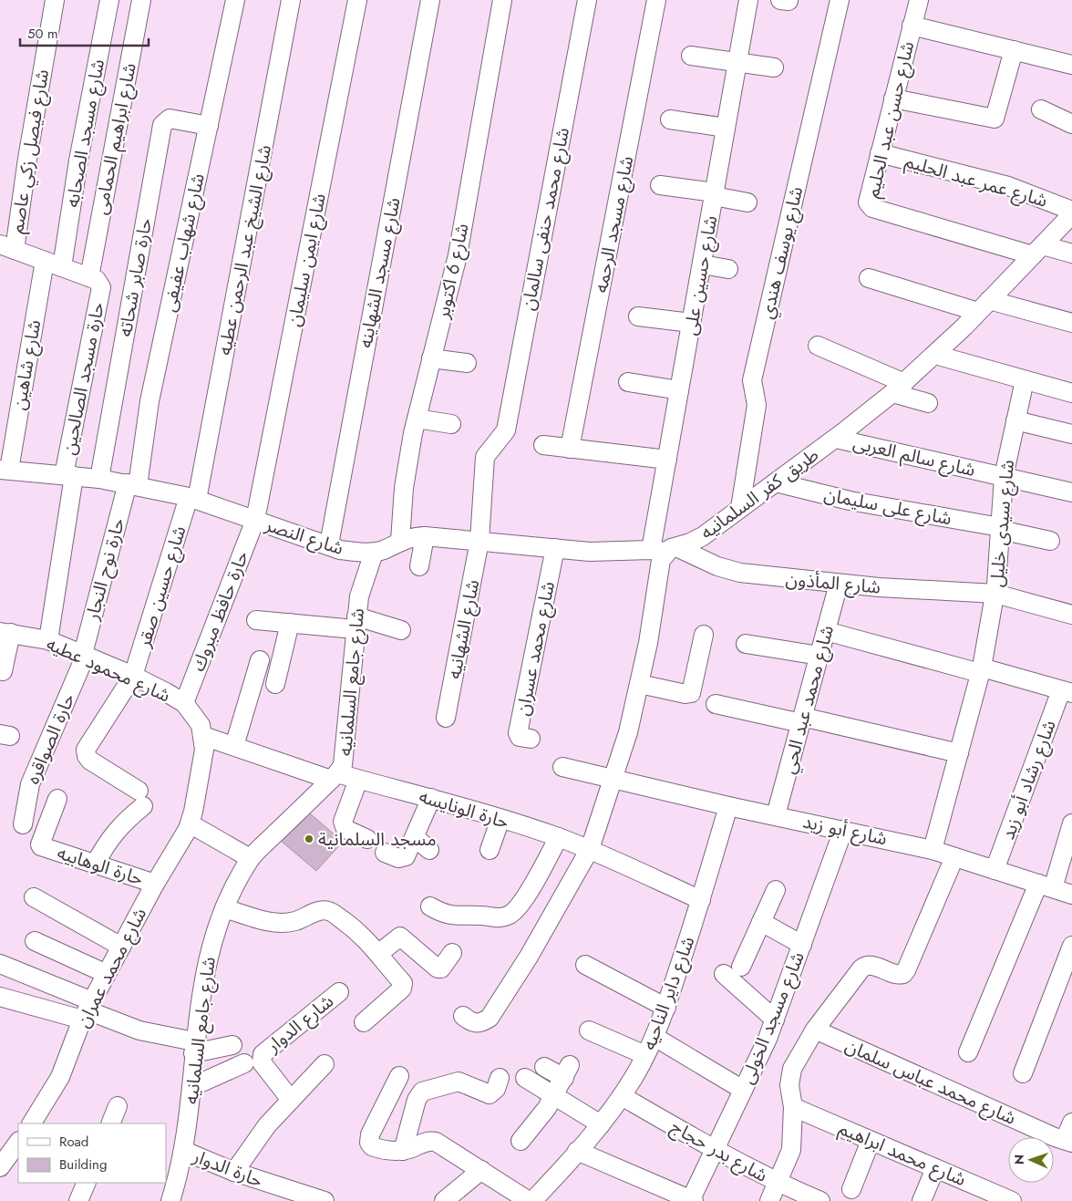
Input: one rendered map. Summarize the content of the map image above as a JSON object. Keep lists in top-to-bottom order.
{
  "streets": {
    "street": [
      "شارع حسن عبد الحليم",
      "شارع مسجد الصحابه",
      "شارع ابراهيم الحمامى",
      "شارع فيصل زكي عاصم",
      "شارع عمر عبد الحليم",
      "شارع محمد حنفى سالمان",
      "شارع مسجد الرحمه",
      "شارع شهاب عفيفى",
      "شارع الشيخ عبد الرحمن عطيه",
      "شارع يوسف هندي",
      "شارع ايمن سليمان",
      "شارع 6 اكتوبر",
      "شارع مسجد الشهاينه",
      "شارع حسين على",
      "حارة صابر شحاته",
      "شارع شاهين",
      "حارة مسجد الصالحين",
      "شارع سالم العربى",
      "طريق كفر السلمانيه",
      "شارع على سليمان",
      "شارع سيدى خليل",
      "شارع النصر",
      "حارة نوح النجار",
      "شارع المأذون",
      "شارع حسين صقر",
      "حارة حافظ مبروك",
      "شارع الشهانيه",
      "شارع محمد عسران",
      "شارع محمود عطيه",
      "شارع جامع السلمانيه",
      "شارع محمد عبد الحي",
      "حارة الصواقره",
      "شارع رشاد أبو زيد",
      "حارة الونايسه",
      "شارع أبو زيد",
      "حارة الوهابيه",
      "شارع محمد عمران",
      "شارع داير الناحيه",
      "شارع مسجد الخولى",
      "شارع الدوار",
      "شارع محمد عباس سلمان",
      "شارع بدر حجاج",
      "شارع محمد ابراهيم",
      "حارة الدوار"
    ]
  },
  "crossings": [
    ["شارع حسن عبد الحليم", "شارع عمر عبد الحليم"],
    ["شارع حسن عبد الحليم", "طريق كفر السلمانيه"],
    ["شارع ابراهيم الحمامى", "حارة مسجد الصالحين"],
    ["شارع محمد حنفى سالمان", "شارع الشهانيه"],
    ["شارع شهاب عفيفى", "حارة صابر شحاته"],
    ["شارع شهاب عفيفى", "شارع النصر"],
    ["شارع شهاب عفيفى", "حارة نوح النجار"],
    ["شارع الشيخ عبد الرحمن عطيه", "شارع النصر"],
    ["شارع الشيخ عبد الرحمن عطيه", "شارع حسين صقر"],
    ["شارع يوسف هندي", "طريق كفر السلمانيه"],
    ["شارع ايمن سليمان", "شارع النصر"],
    ["شارع ايمن سليمان", "حارة حافظ مبروك"],
    ["شارع 6 اكتوبر", "شارع النصر"],
    ["شارع مسجد الشهاينه", "شارع النصر"],
    ["شارع حسين على", "طريق كفر السلمانيه"],
    ["شارع حسين على", "شارع النصر"],
    ["شارع حسين على", "شارع المأذون"],
    ["حارة صابر شحاته", "شارع النصر"],
    ["شارع شاهين", "شارع النصر"],
    ["حارة مسجد الصالحين", "شارع النصر"],
    ["حارة مسجد الصالحين", "شارع محمود عطيه"],
    ["شارع سالم العربى", "طريق كفر السلمانيه"],
    ["شارع سالم العربى", "شارع سيدى خليل"],
    ["طريق كفر السلمانيه", "شارع على سليمان"],
    ["طريق كفر السلمانيه", "شارع النصر"],
    ["طريق كفر السلمانيه", "شارع المأذون"],
    ["شارع على سليمان", "شارع سيدى خليل"],
    ["شارع سيدى خليل", "شارع المأذون"],
    ["شارع سيدى خليل", "شارع أبو زيد"],
    ["شارع النصر", "حارة نوح النجار"],
    ["شارع النصر", "شارع المأذون"],
    ["شارع النصر", "شارع حسين صقر"],
    ["شارع النصر", "حارة حافظ مبروك"],
    ["شارع النصر", "شارع الشهانيه"],
    ["شارع النصر", "شارع محمد عسران"],
    ["شارع النصر", "شارع جامع السلمانيه"],
    ["حارة نوح النجار", "شارع محمود عطيه"],
    ["حارة نوح النجار", "حارة الصواقره"],
    ["شارع المأذون", "شارع محمد عبد الحي"],
    ["شارع حسين صقر", "شارع محمود عطيه"],
    ["شارع حسين صقر", "حارة الوهابيه"],
    ["حارة حافظ مبروك", "شارع محمود عطيه"],
    ["شارع محمود عطيه", "حارة الصواقره"],
    ["شارع محمود عطيه", "حارة الونايسه"],
    ["شارع محمود عطيه", "شارع محمد عمران"],
    ["شارع جامع السلمانيه", "حارة الونايسه"],
    ["شارع جامع السلمانيه", "حارة الدوار"],
    ["شارع محمد عبد الحي", "شارع أبو زيد"],
    ["شارع رشاد أبو زيد", "شارع أبو زيد"],
    ["حارة الونايسه", "شارع داير الناحيه"],
    ["شارع أبو زيد", "شارع داير الناحيه"],
    ["شارع أبو زيد", "شارع مسجد الخولى"],
    ["حارة الوهابيه", "شارع محمد عمران"],
    ["شارع داير الناحيه", "شارع بدر حجاج"],
    ["شارع مسجد الخولى", "شارع بدر حجاج"]
  ],
  "places": ["مسجد السلمانية"],
  "legend": ["Road", "Building"],
  "scale_bar": "50 m",
  "north": "left"
}
